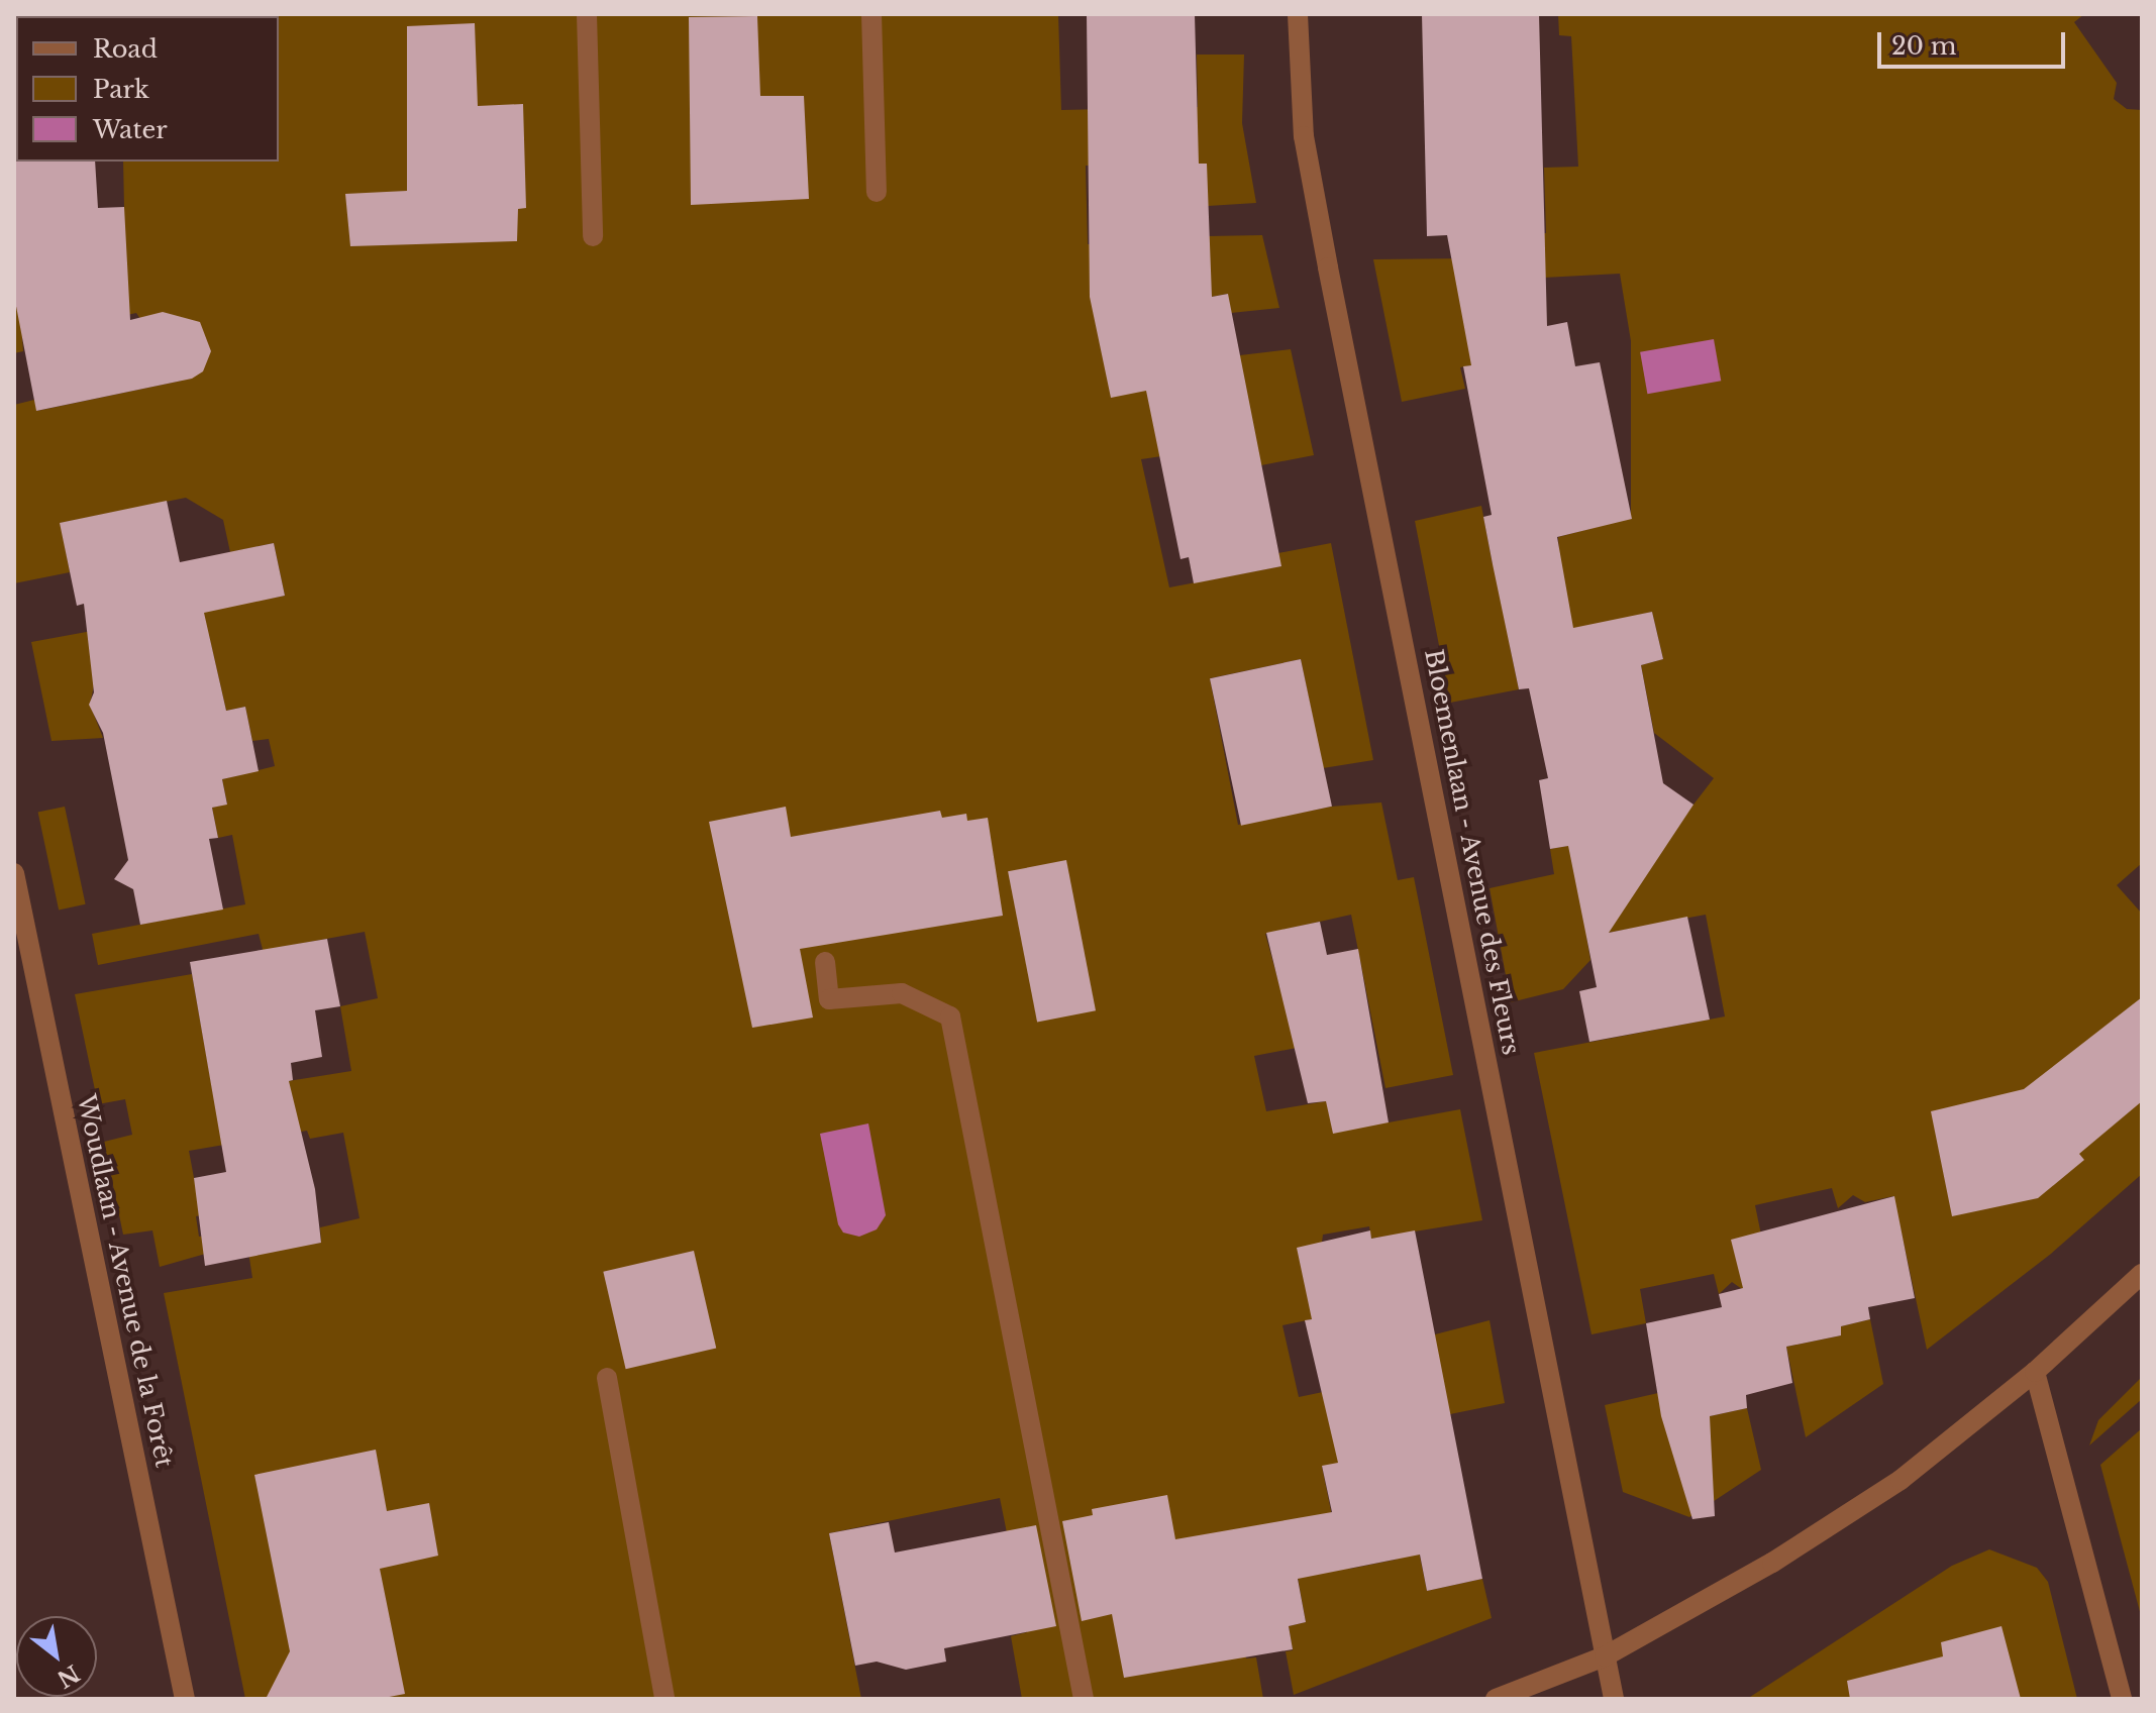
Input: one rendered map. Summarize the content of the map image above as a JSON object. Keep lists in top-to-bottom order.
{
  "streets": {
    "street": ["Bloemenlaan - Avenue des Fleurs", "Woudlaan - Avenue de la Forêt"]
  },
  "legend": ["Road", "Park", "Water"],
  "scale_bar": "20 m",
  "north": "bottom right"
}
